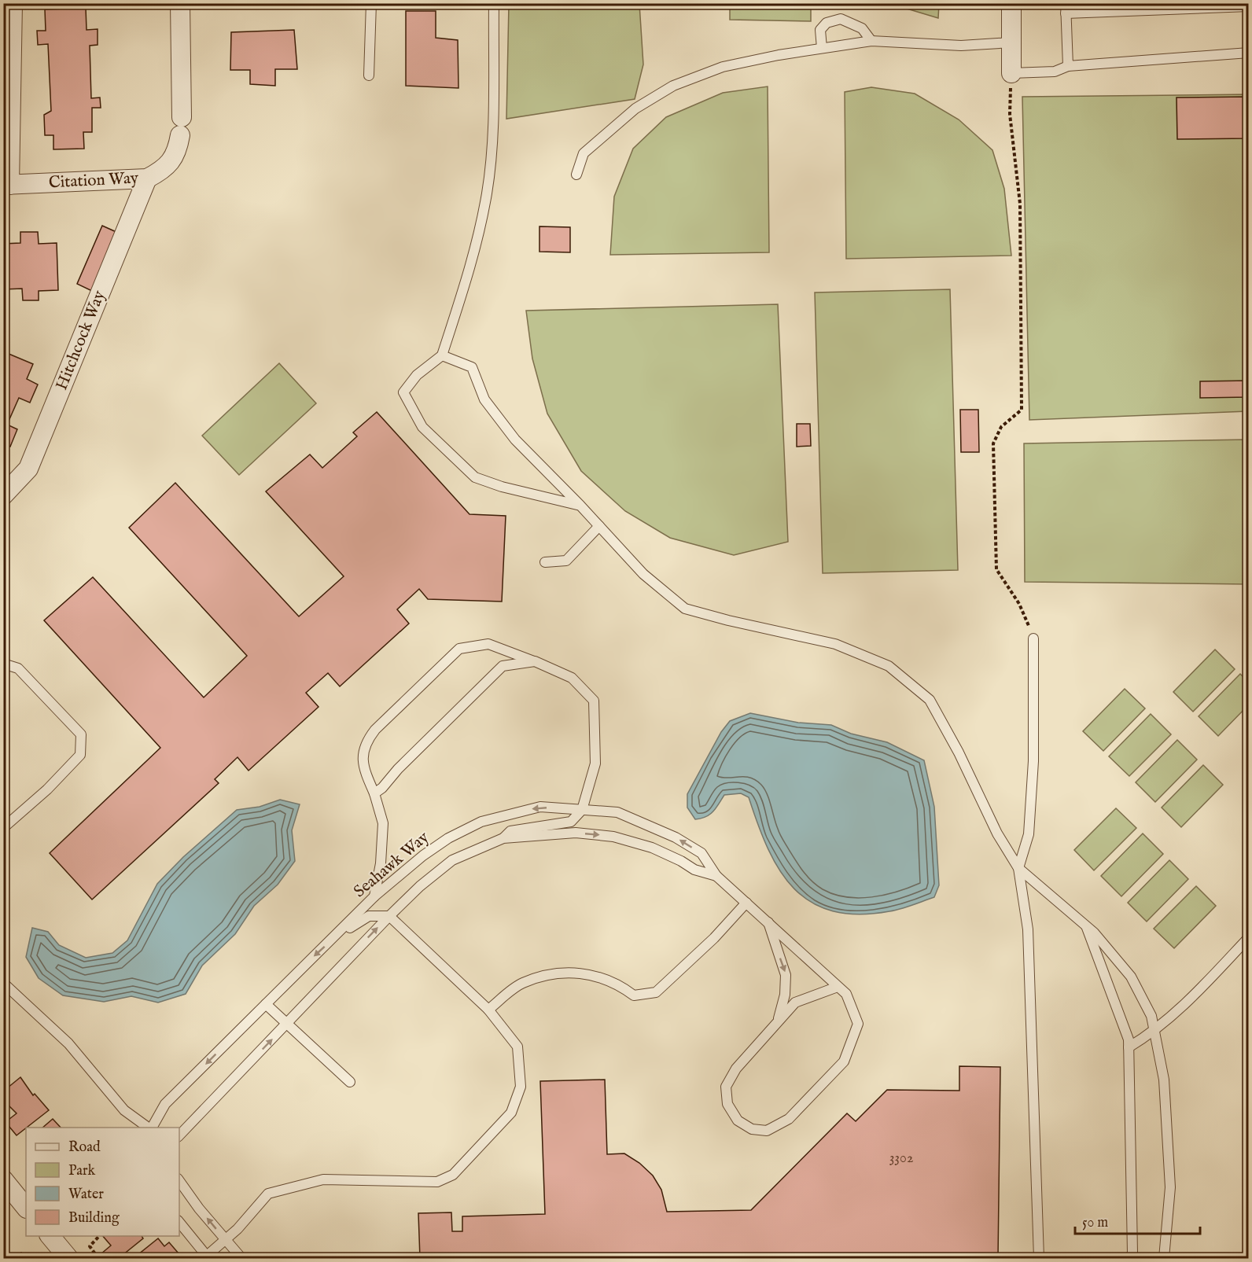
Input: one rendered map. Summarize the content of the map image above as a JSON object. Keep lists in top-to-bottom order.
{
  "streets": {
    "street": ["Citation Way", "Hitchcock Way"],
    "lane": ["Seahawk Way"]
  },
  "crossings": [
    ["Citation Way", "Hitchcock Way"]
  ],
  "house_numbers": ["3302"],
  "legend": [
    "Road",
    "Park",
    "Water",
    "Building"
  ],
  "scale_bar": "50 m"
}
